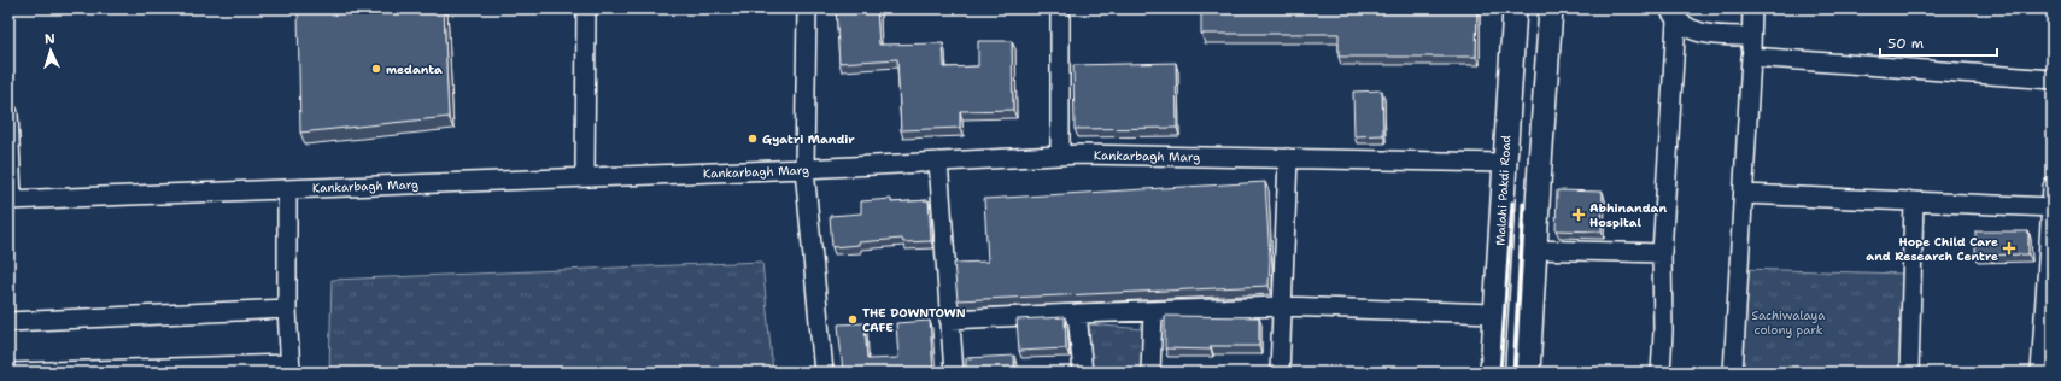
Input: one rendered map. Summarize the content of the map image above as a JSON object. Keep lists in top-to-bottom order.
{
  "streets": {
    "main road": ["Malahi Pakdi Road"],
    "street": ["Kankarbagh Marg"]
  },
  "crossings": [
    ["Kankarbagh Marg", "Malahi Pakdi Road"]
  ],
  "parks": ["Sachiwalaya colony park"],
  "places": {
    "other": ["medanta", "Gyatri Mandir", "THE DOWNTOWN CAFE"],
    "health": ["Abhinandan Hospital", "Hope Child Care and Research Centre"]
  },
  "scale_bar": "50 m",
  "north": "top"
}
